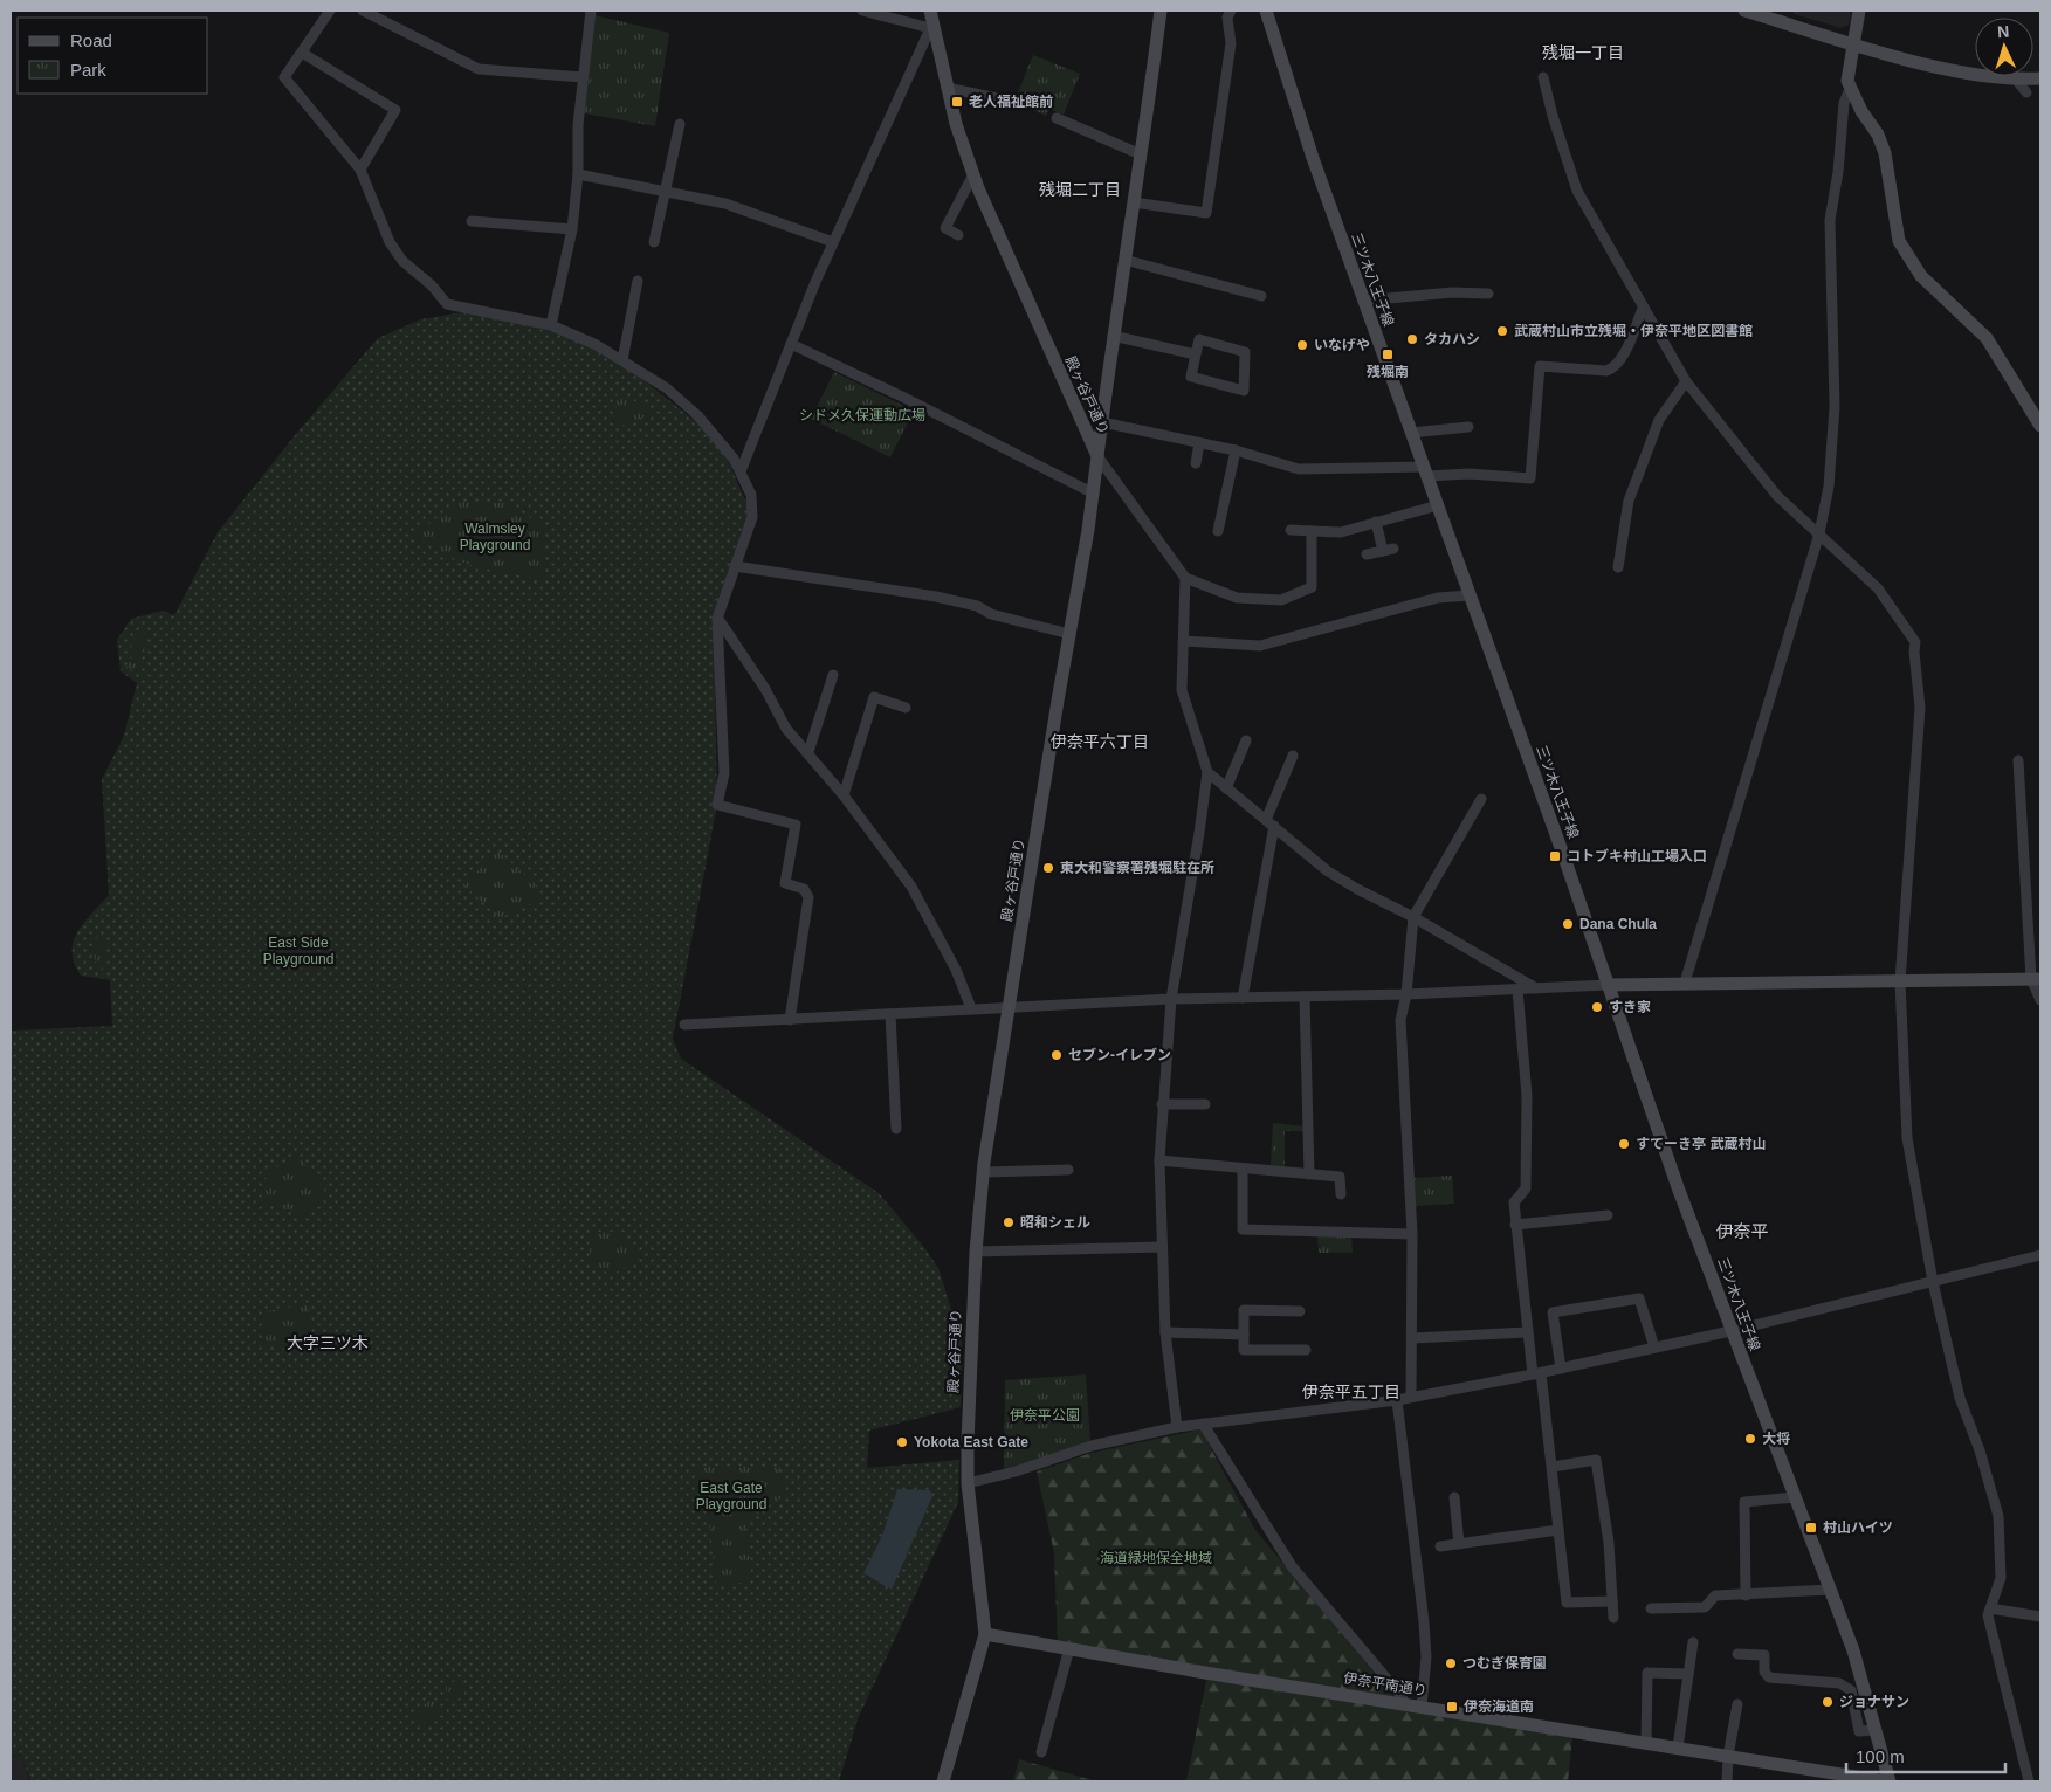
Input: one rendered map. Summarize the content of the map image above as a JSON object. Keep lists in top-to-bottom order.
{
  "streets": {
    "street": ["三ツ木八王子線", "殿ヶ谷戸通り", "伊奈平南通り"]
  },
  "crossings": [
    ["殿ヶ谷戸通り", "伊奈平南通り"]
  ],
  "districts": [
    "残堀一丁目",
    "残堀二丁目",
    "伊奈平六丁目",
    "伊奈平",
    "大字三ツ木",
    "伊奈平五丁目"
  ],
  "parks": [
    "シドメ久保運動広場",
    "Walmsley Playground",
    "East Side Playground",
    "伊奈平公園",
    "East Gate Playground",
    "海道緑地保全地域"
  ],
  "places": {
    "transit": [
      "老人福祉館前",
      "残堀南",
      "コトブキ村山工場入口",
      "村山ハイツ",
      "伊奈海道南"
    ],
    "other": [
      "武蔵村山市立残堀・伊奈平地区図書館",
      "タカハシ",
      "いなげや",
      "東大和警察署残堀駐在所",
      "Dana Chula",
      "すき家",
      "セブン-イレブン",
      "すてーき亭 武蔵村山",
      "昭和シェル",
      "大将",
      "Yokota East Gate",
      "つむぎ保育園",
      "ジョナサン"
    ]
  },
  "legend": ["Road", "Park"],
  "scale_bar": "100 m",
  "north": "top"
}
